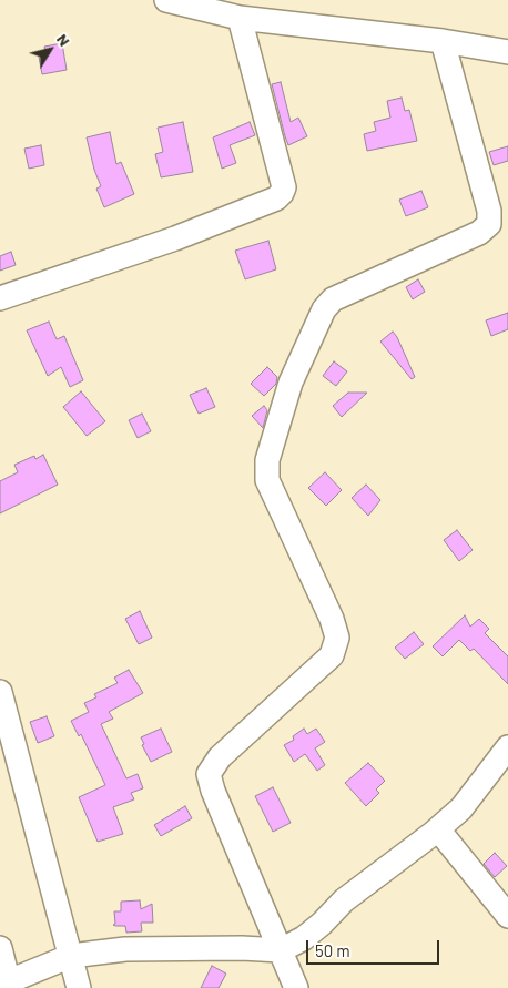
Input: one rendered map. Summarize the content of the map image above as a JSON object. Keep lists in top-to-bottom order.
{
  "scale_bar": "50 m",
  "north": "top right"
}
